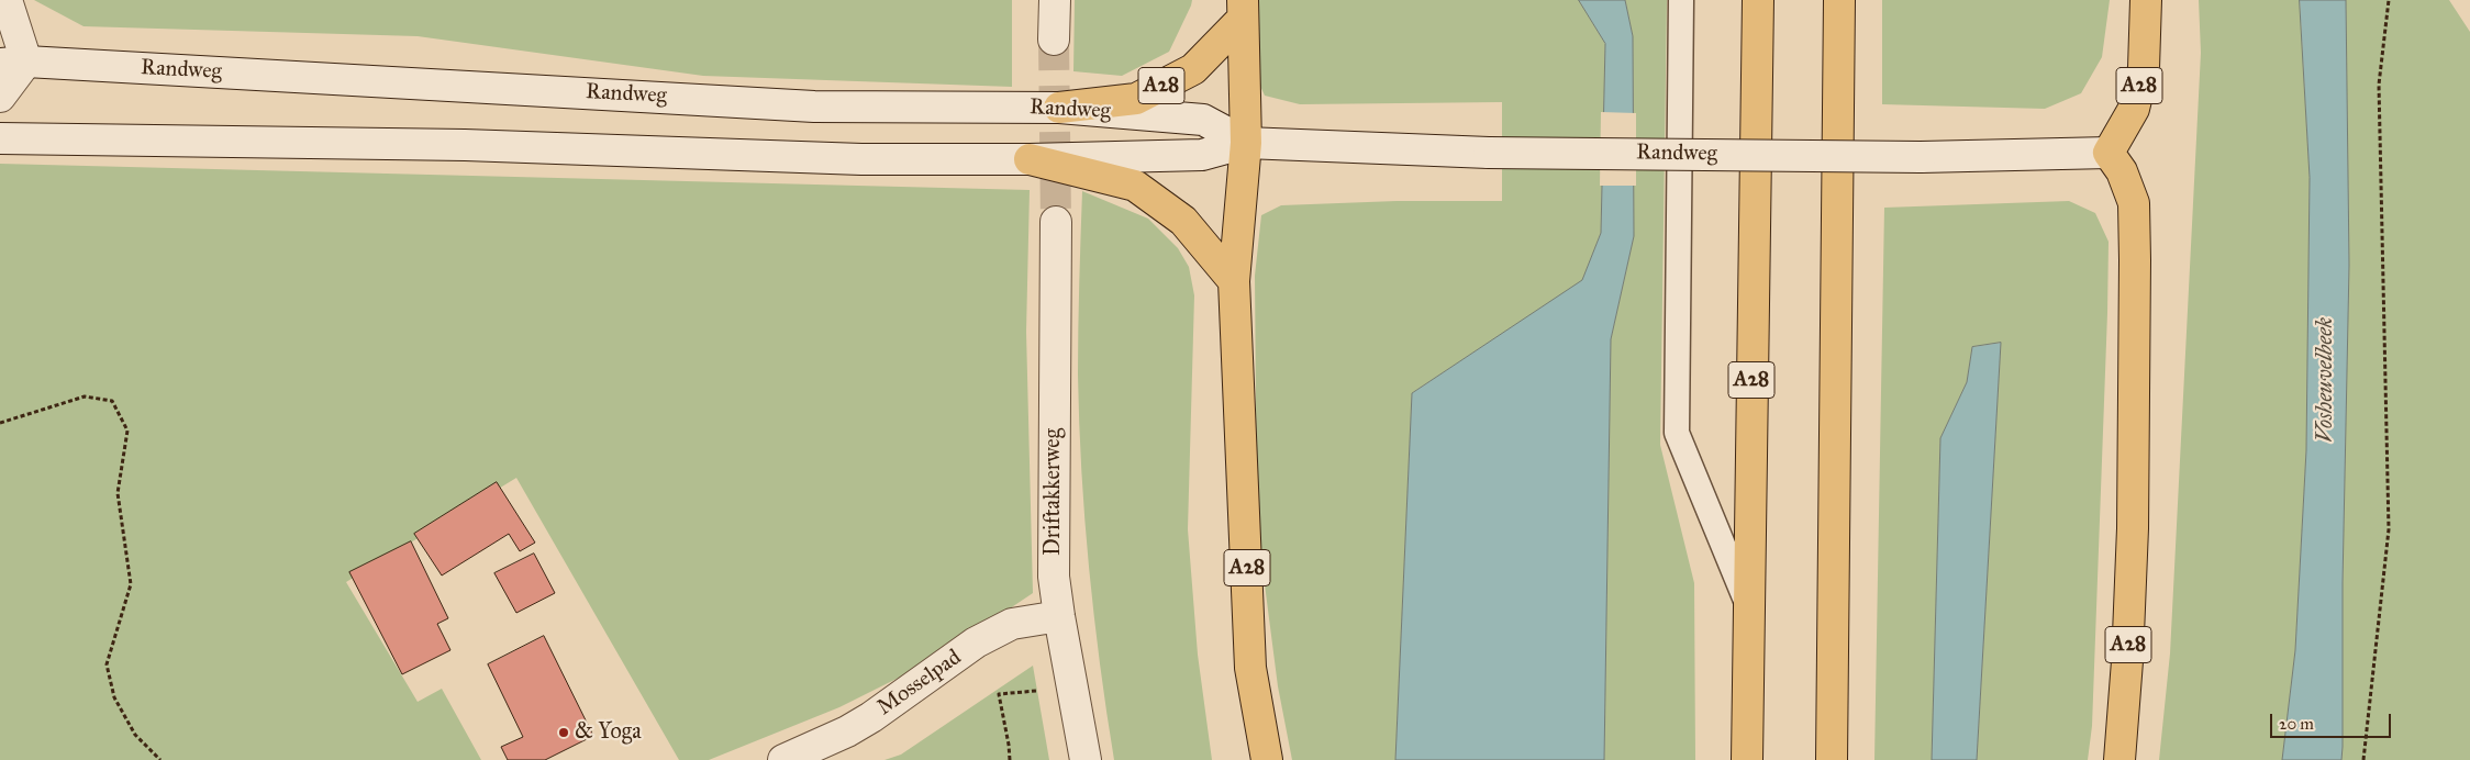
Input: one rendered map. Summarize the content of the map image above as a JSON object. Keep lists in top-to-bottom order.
{
  "streets": {
    "highway": ["A28"],
    "main road": ["Randweg", "Driftakkerweg", "Mosselpad"]
  },
  "crossings": [
    ["Randweg", "A28"],
    ["Driftakkerweg", "Mosselpad"]
  ],
  "water": ["Vosheuvelbeek"],
  "places": ["& Yoga"],
  "scale_bar": "20 m"
}
